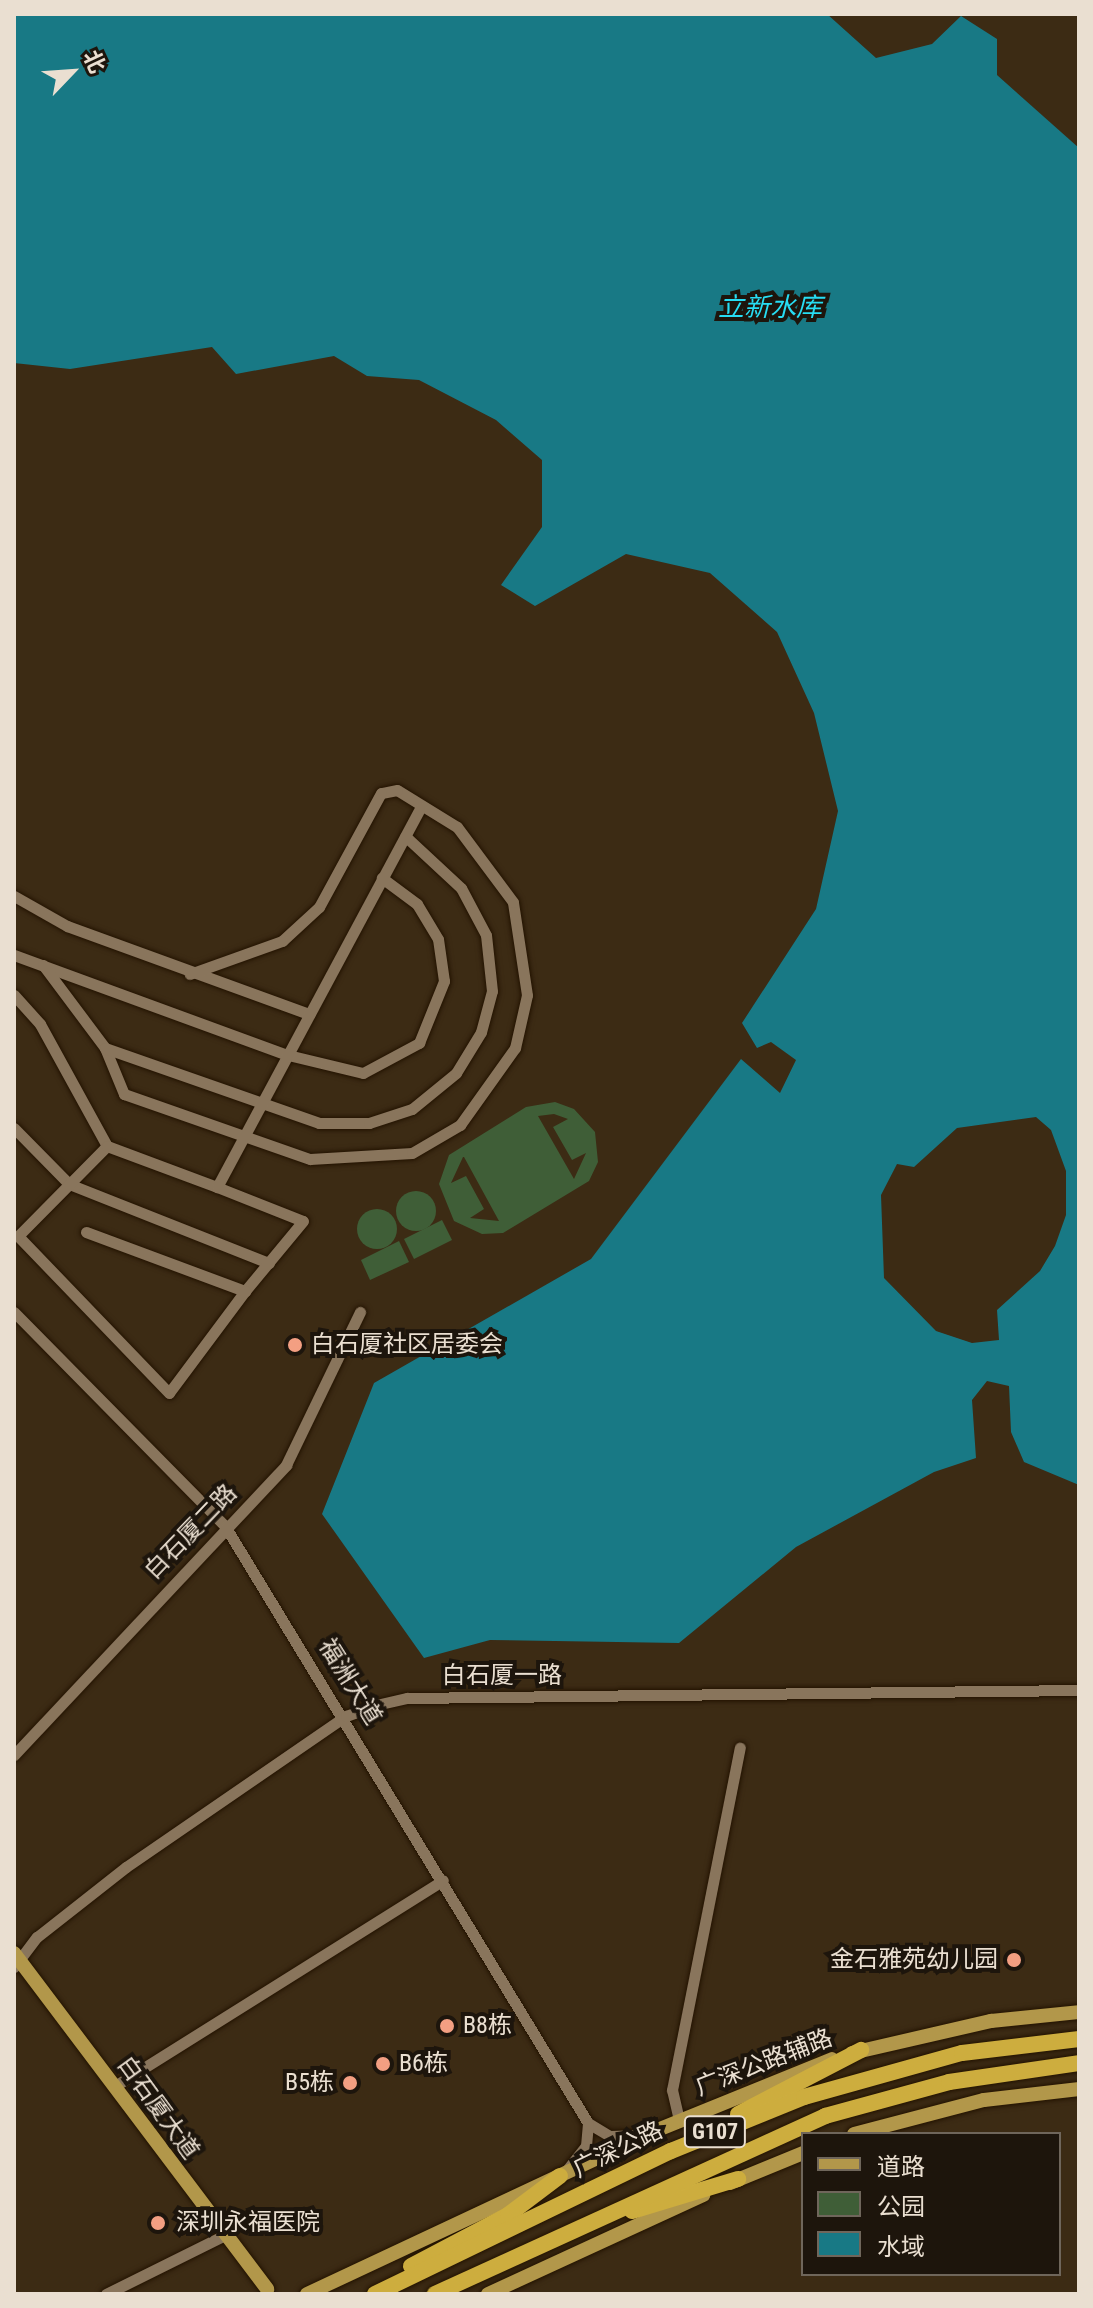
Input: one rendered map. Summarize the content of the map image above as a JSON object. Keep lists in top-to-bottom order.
{
  "streets": {
    "highway": ["G107", "广深公路"],
    "main road": ["广深公路辅路", "白石厦大道"],
    "street": ["白石厦二路", "白石厦一路", "福洲大道"]
  },
  "crossings": [
    ["白石厦二路", "福洲大道"],
    ["白石厦一路", "福洲大道"],
    ["白石厦一路", "白石厦大道"]
  ],
  "water": ["立新水库"],
  "places": [
    "白石厦社区居委会",
    "金石雅苑幼儿园",
    "B8栋",
    "B6栋",
    "B5栋",
    "深圳永福医院"
  ],
  "legend": ["道路", "公园", "水域"],
  "north": "top right"
}
